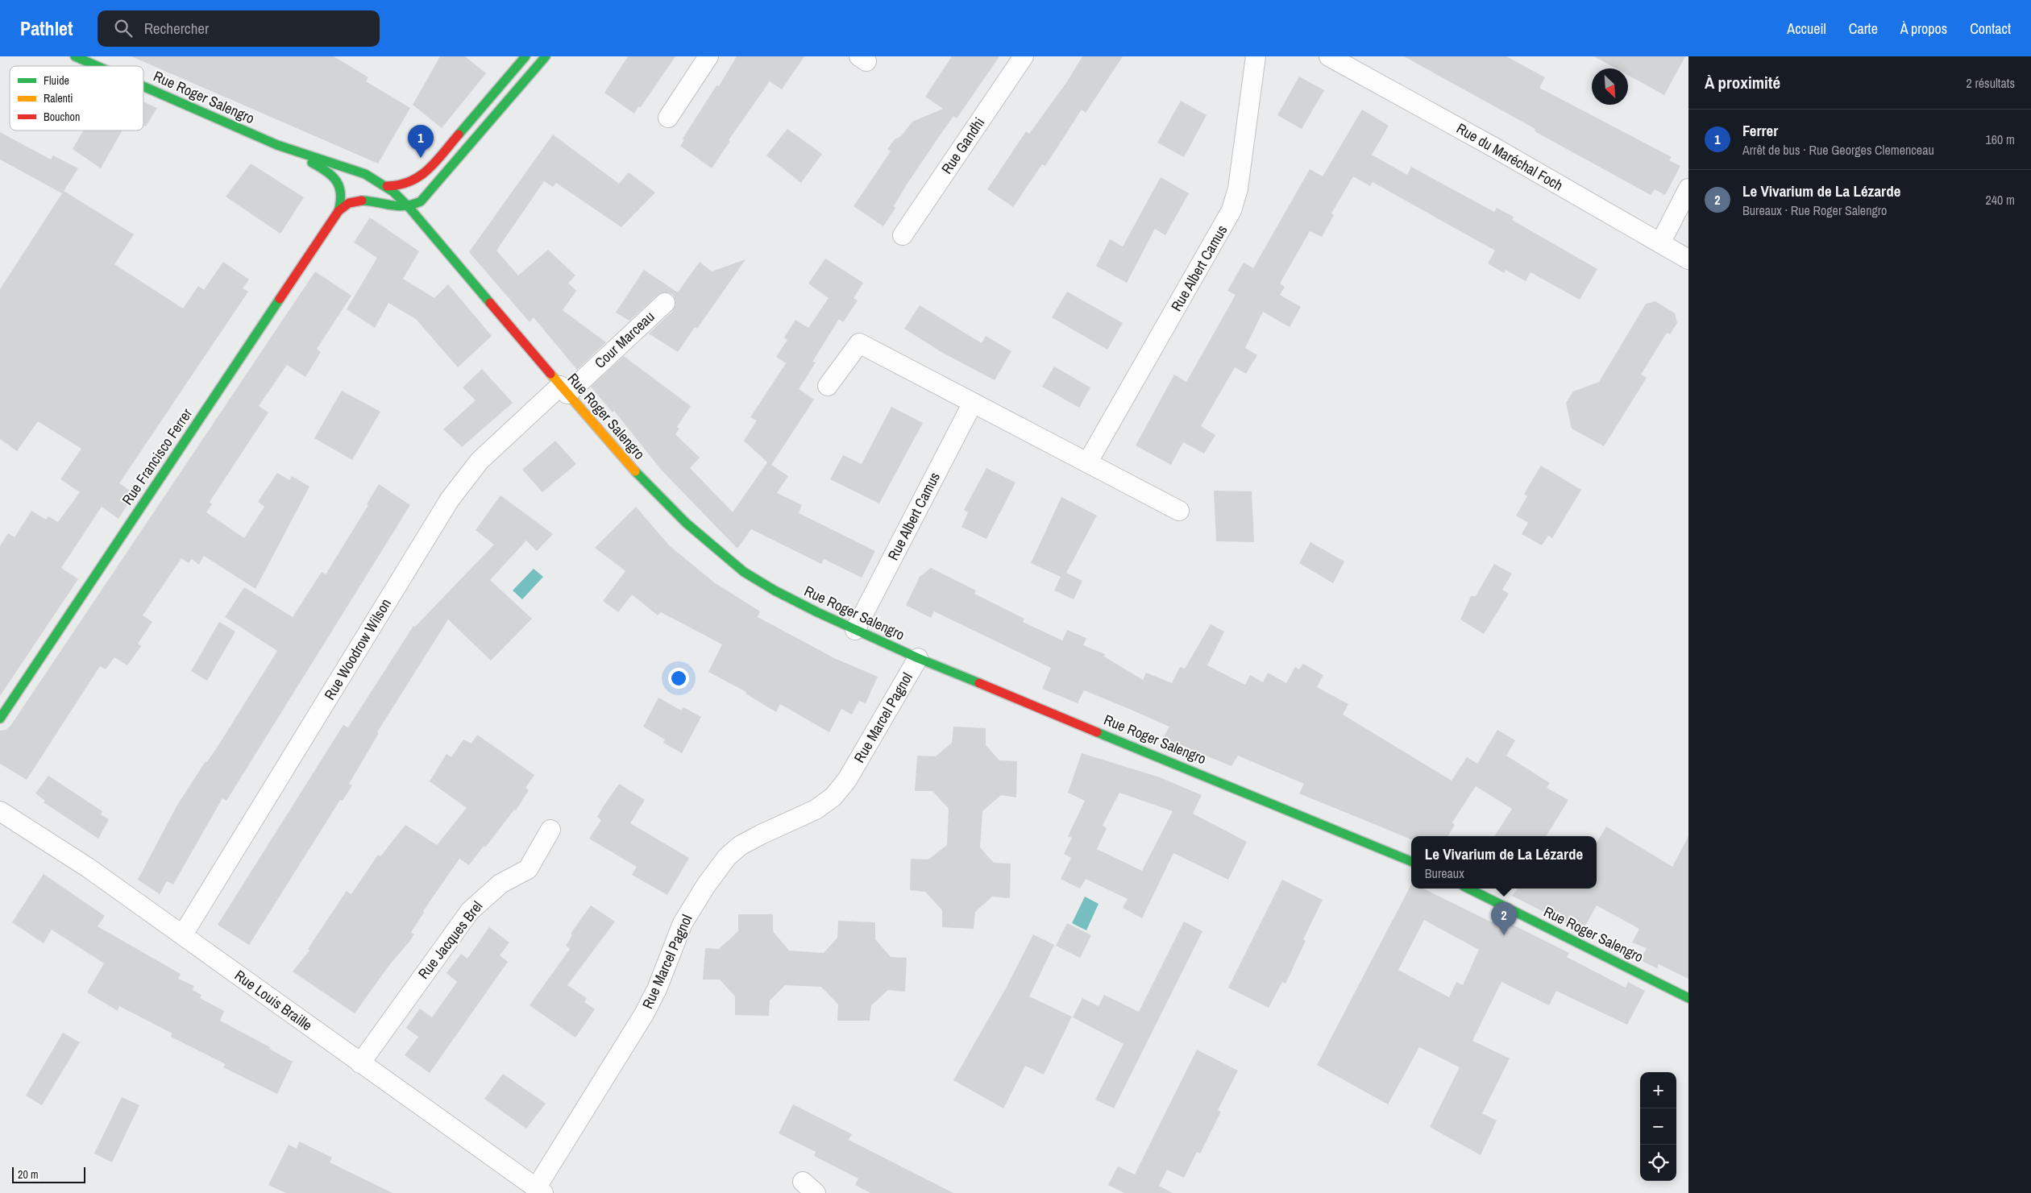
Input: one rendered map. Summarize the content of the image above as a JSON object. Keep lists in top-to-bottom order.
{
  "streets": {
    "street": [
      "Rue Roger Salengro",
      "Rue Gandhi",
      "Rue du Maréchal Foch",
      "Rue Albert Camus",
      "Cour Marceau",
      "Rue Francisco Ferrer",
      "Rue Woodrow Wilson",
      "Rue Marcel Pagnol",
      "Rue Jacques Brel",
      "Rue Louis Braille"
    ]
  },
  "crossings": [
    ["Rue Roger Salengro", "Rue Albert Camus"],
    ["Rue Roger Salengro", "Cour Marceau"],
    ["Rue Roger Salengro", "Rue Francisco Ferrer"],
    ["Rue Roger Salengro", "Rue Woodrow Wilson"],
    ["Rue Roger Salengro", "Rue Marcel Pagnol"],
    ["Cour Marceau", "Rue Woodrow Wilson"],
    ["Rue Woodrow Wilson", "Rue Louis Braille"],
    ["Rue Marcel Pagnol", "Rue Louis Braille"],
    ["Rue Jacques Brel", "Rue Louis Braille"]
  ],
  "legend": ["Fluide", "Ralenti", "Bouchon"],
  "scale_bar": "20 m",
  "north": "bottom right",
  "page": {
    "header": "Pathlet",
    "search": "Rechercher",
    "nav": [
      "Accueil",
      "Carte",
      "À propos",
      "Contact"
    ],
    "heading": ["À proximité", "2 résultats"],
    "list": [
      {
        "mark": "1",
        "name": "Ferrer",
        "note": "Arrêt de bus · Rue Georges Clemenceau",
        "value": "160 m"
      },
      {
        "mark": "2",
        "name": "Le Vivarium de La Lézarde",
        "note": "Bureaux · Rue Roger Salengro",
        "value": "240 m"
      }
    ],
    "pins": ["1", "2"],
    "popup": ["Le Vivarium de La Lézarde", "Bureaux"],
    "map_buttons": ["+", "−"],
    "scale": "20 m"
  }
}
